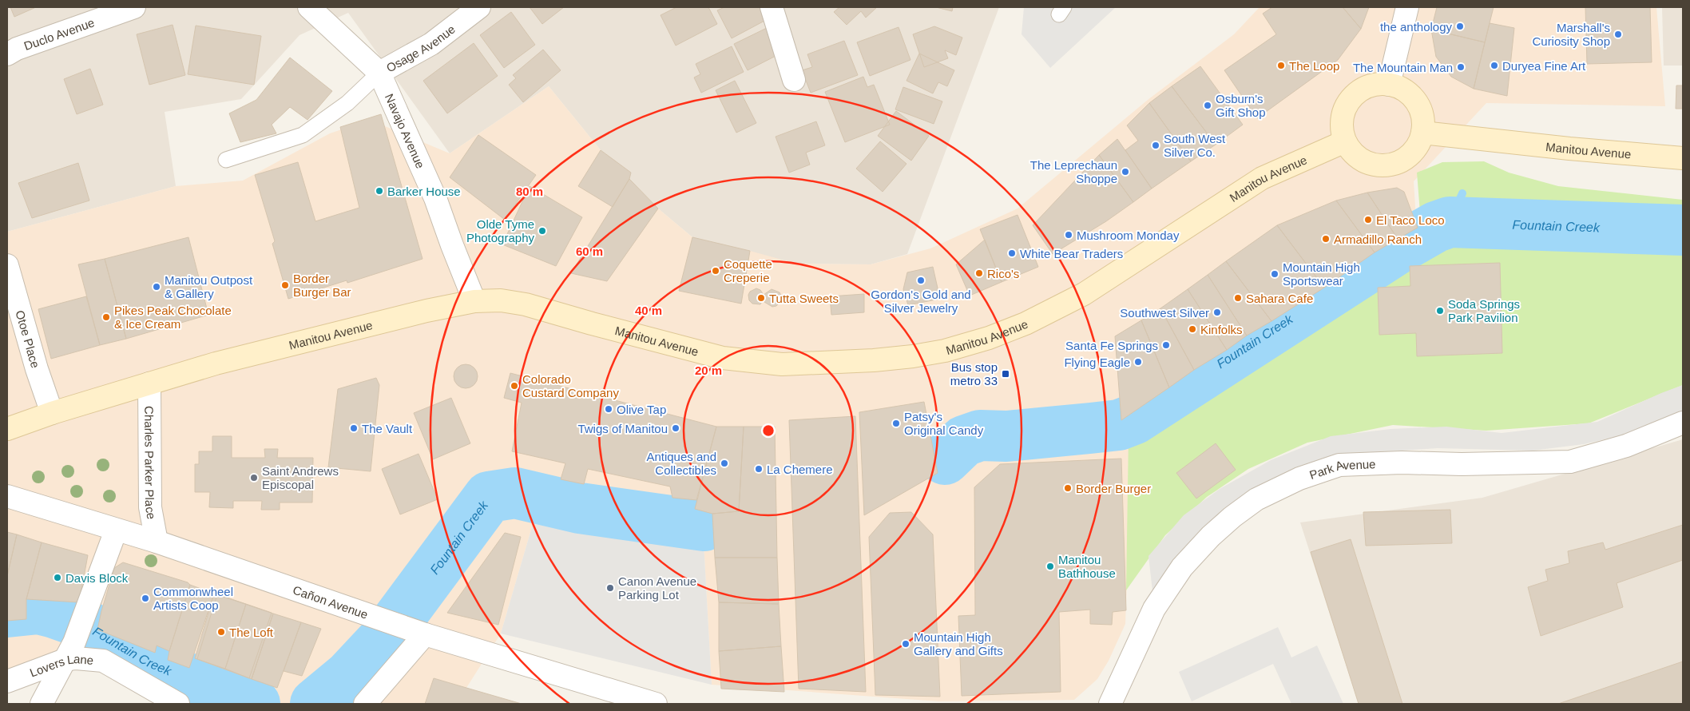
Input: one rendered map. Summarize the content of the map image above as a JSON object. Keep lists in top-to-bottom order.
{
  "streets": {
    "main road": ["Manitou Avenue"],
    "street": [
      "Duclo Avenue",
      "Osage Avenue",
      "Navajo Avenue",
      "Otoe Place",
      "Charles Parker Place",
      "Park Avenue",
      "Cañon Avenue",
      "Lovers Lane"
    ]
  },
  "crossings": [
    ["Osage Avenue", "Navajo Avenue"],
    ["Navajo Avenue", "Manitou Avenue"],
    ["Manitou Avenue", "Otoe Place"],
    ["Manitou Avenue", "Charles Parker Place"],
    ["Charles Parker Place", "Cañon Avenue"]
  ],
  "water": ["Fountain Creek"],
  "places": {
    "other": [
      "the anthology",
      "Marshall's Curiosity Shop",
      "The Loop",
      "Duryea Fine Art",
      "The Mountain Man",
      "Osburn's Gift Shop",
      "South West Silver Co.",
      "The Leprechaun Shoppe",
      "Barker House",
      "El Taco Loco",
      "Olde Tyme Photography",
      "Mushroom Monday",
      "Armadillo Ranch",
      "White Bear Traders",
      "Coquette Creperie",
      "Rico's",
      "Mountain High Sportswear",
      "Gordon's Gold and Silver Jewelry",
      "Border Burger Bar",
      "Manitou Outpost & Gallery",
      "Tutta Sweets",
      "Sahara Cafe",
      "Soda Springs Park Pavilion",
      "Southwest Silver",
      "Pikes Peak Chocolate & Ice Cream",
      "Kinfolks",
      "Santa Fe Springs",
      "Flying Eagle",
      "Colorado Custard Company",
      "Olive Tap",
      "Patsy's Original Candy",
      "The Vault",
      "Twigs of Manitou",
      "Antiques and Collectibles",
      "La Chemere",
      "Saint Andrews Episcopal",
      "Border Burger",
      "Manitou Bathhouse",
      "Davis Block",
      "Canon Avenue Parking Lot",
      "Commonwheel Artists Coop",
      "The Loft",
      "Mountain High Gallery and Gifts"
    ],
    "transit": ["Bus stop metro 33"]
  },
  "rings": [
    "80 m",
    "60 m",
    "40 m",
    "20 m"
  ]
}
